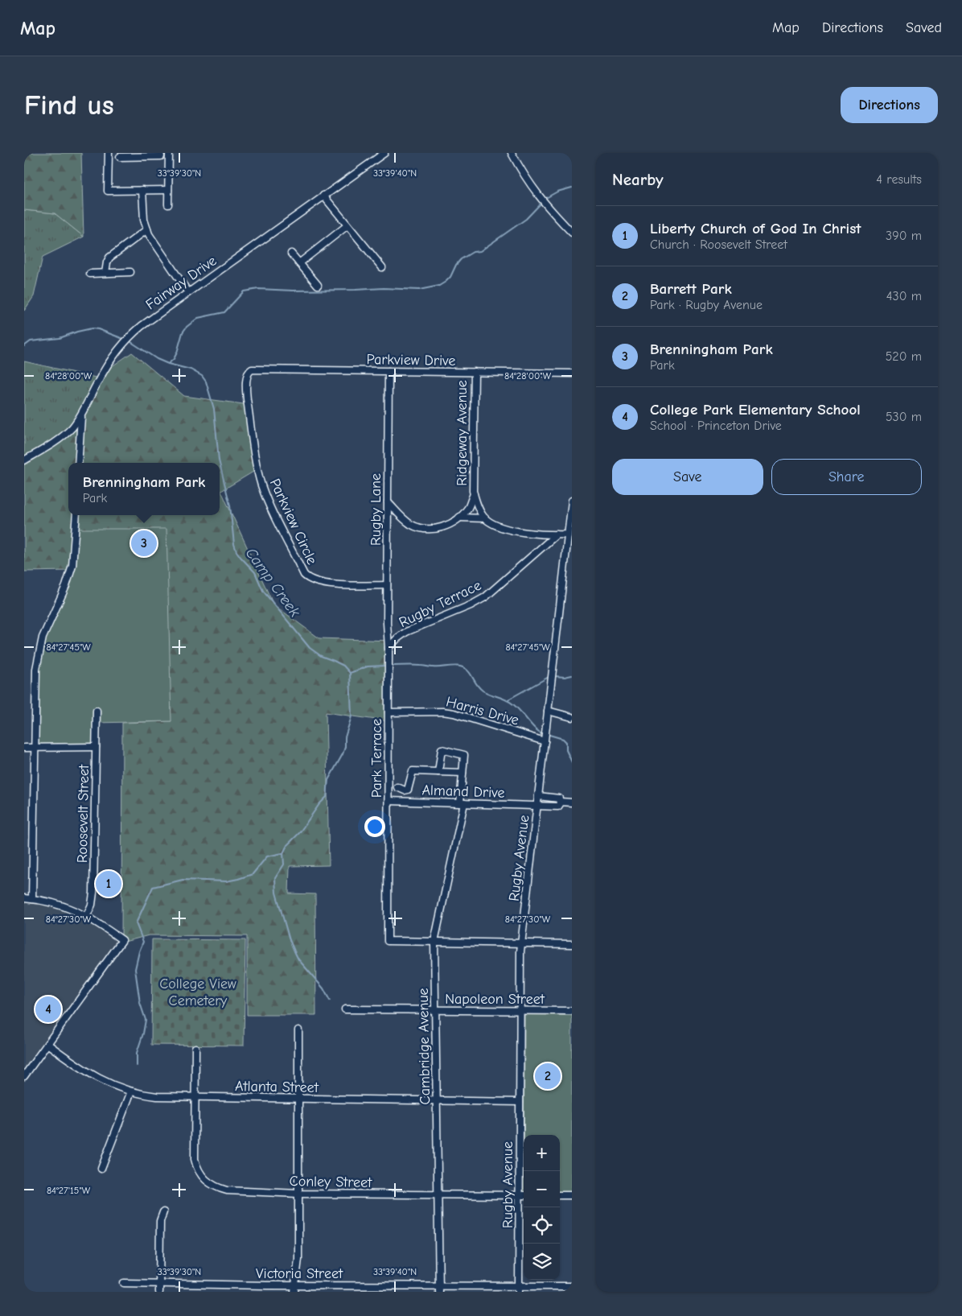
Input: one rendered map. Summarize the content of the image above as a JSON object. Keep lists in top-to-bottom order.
{
  "streets": {
    "street": [
      "Fairway Drive",
      "Parkview Drive",
      "Ridgeway Avenue",
      "Rugby Lane",
      "Parkview Circle",
      "Rugby Terrace",
      "Harris Drive",
      "Park Terrace",
      "Almand Drive",
      "Roosevelt Street",
      "Rugby Avenue",
      "Napoleon Street",
      "Cambridge Avenue",
      "Atlanta Street",
      "Conley Street",
      "Victoria Street"
    ]
  },
  "crossings": [
    ["Parkview Drive", "Ridgeway Avenue"],
    ["Parkview Drive", "Rugby Lane"],
    ["Parkview Drive", "Parkview Circle"],
    ["Rugby Lane", "Parkview Circle"],
    ["Rugby Lane", "Rugby Terrace"],
    ["Rugby Lane", "Park Terrace"],
    ["Rugby Terrace", "Park Terrace"],
    ["Harris Drive", "Park Terrace"],
    ["Harris Drive", "Rugby Avenue"],
    ["Park Terrace", "Almand Drive"],
    ["Park Terrace", "Cambridge Avenue"],
    ["Almand Drive", "Rugby Avenue"],
    ["Almand Drive", "Cambridge Avenue"],
    ["Rugby Avenue", "Napoleon Street"],
    ["Rugby Avenue", "Atlanta Street"],
    ["Rugby Avenue", "Conley Street"],
    ["Rugby Avenue", "Victoria Street"],
    ["Napoleon Street", "Cambridge Avenue"],
    ["Cambridge Avenue", "Atlanta Street"],
    ["Cambridge Avenue", "Conley Street"],
    ["Cambridge Avenue", "Victoria Street"],
    ["Atlanta Street", "Conley Street"]
  ],
  "water": ["Camp Creek"],
  "parks": ["College View Cemetery"],
  "page": {
    "header": "Map",
    "nav": ["Map", "Directions", "Saved"],
    "buttons": [
      "Directions",
      ["Save", "Share"]
    ],
    "title": "Find us",
    "heading": ["Nearby", "4 results"],
    "list": [
      {
        "mark": "1",
        "name": "Liberty Church of God In Christ",
        "note": "Church · Roosevelt Street",
        "value": "390 m"
      },
      {
        "mark": "2",
        "name": "Barrett Park",
        "note": "Park · Rugby Avenue",
        "value": "430 m"
      },
      {
        "mark": "3",
        "name": "Brenningham Park",
        "note": "Park",
        "value": "520 m"
      },
      {
        "mark": "4",
        "name": "College Park Elementary School",
        "note": "School · Princeton Drive",
        "value": "530 m"
      }
    ],
    "popup": ["Brenningham Park", "Park"],
    "pins": [
      "3",
      "1",
      "4",
      "2"
    ],
    "map_buttons": ["+", "−"]
  },
  "coordinates": [
    "33°39'30\"N",
    "33°39'40\"N",
    "84°28'00\"W",
    "84°27'45\"W",
    "84°27'30\"W",
    "84°27'15\"W"
  ]
}
